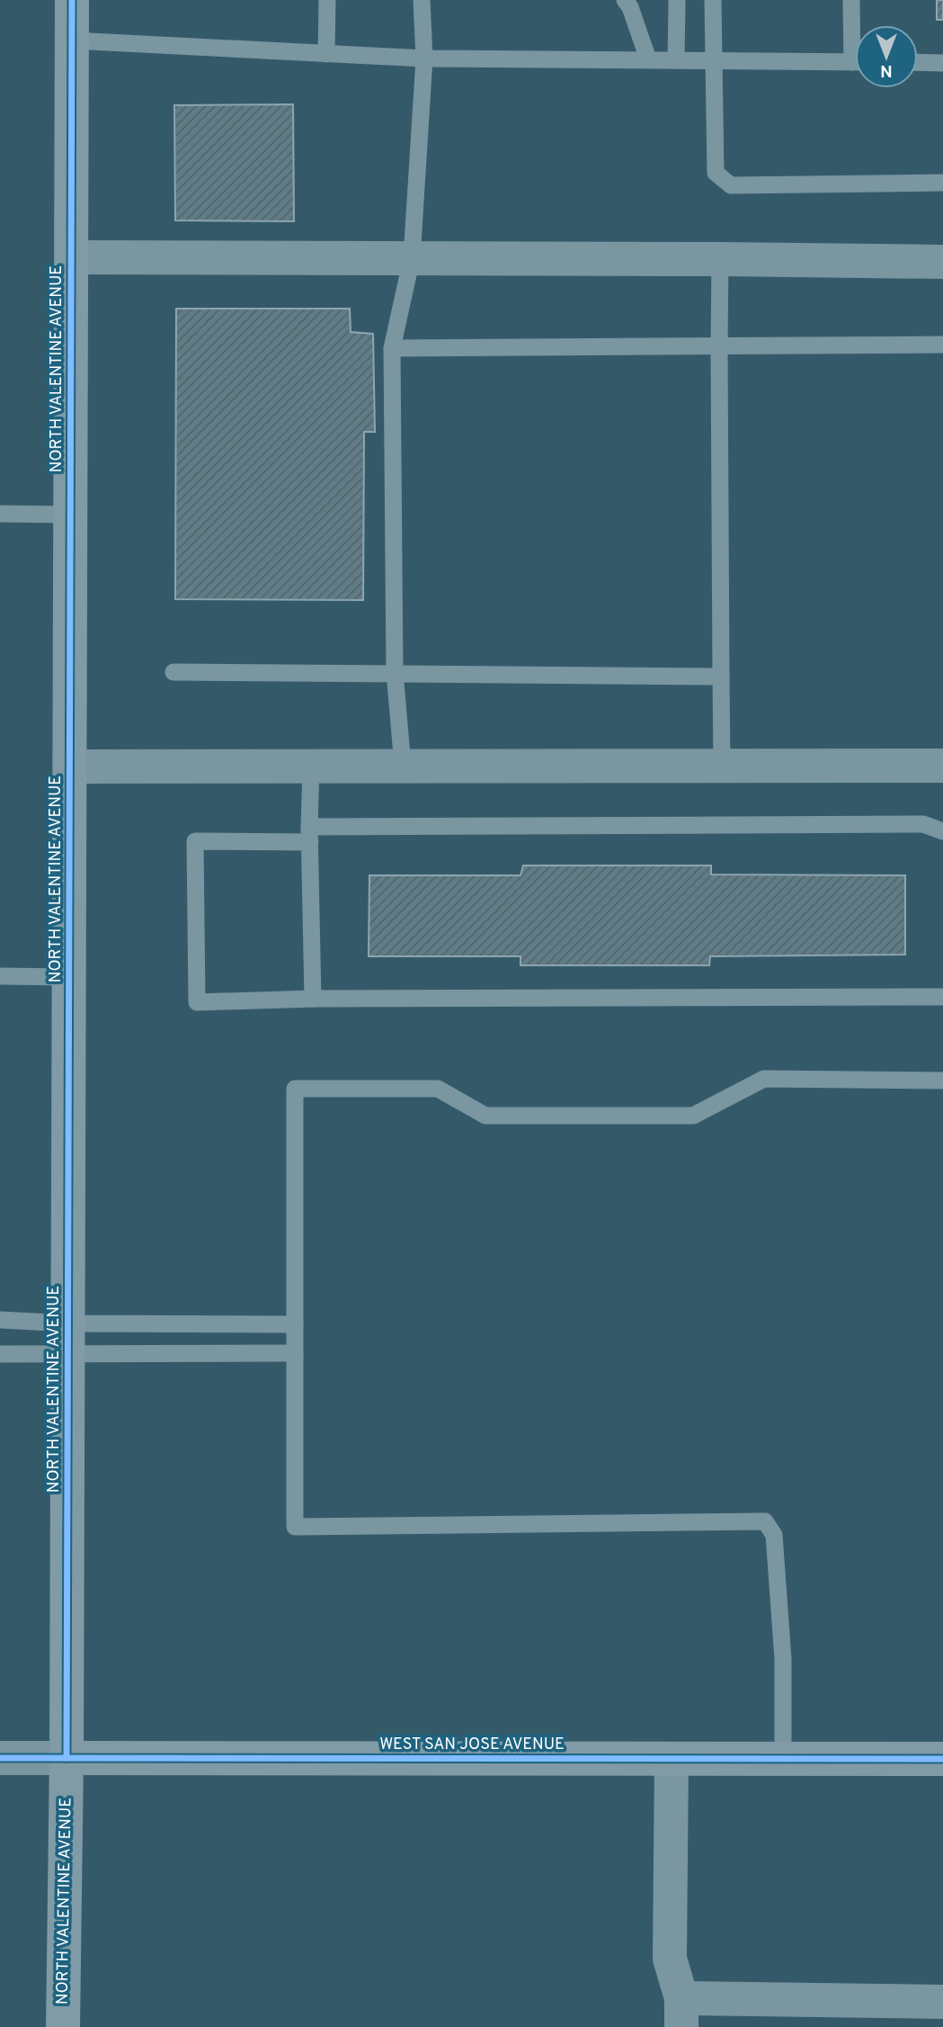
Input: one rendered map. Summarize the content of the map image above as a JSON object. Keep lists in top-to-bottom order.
{
  "streets": {
    "street": ["NORTH VALENTINE AVENUE", "WEST SAN JOSE AVENUE"]
  },
  "crossings": [
    ["NORTH VALENTINE AVENUE", "WEST SAN JOSE AVENUE"]
  ],
  "north": "bottom"
}
